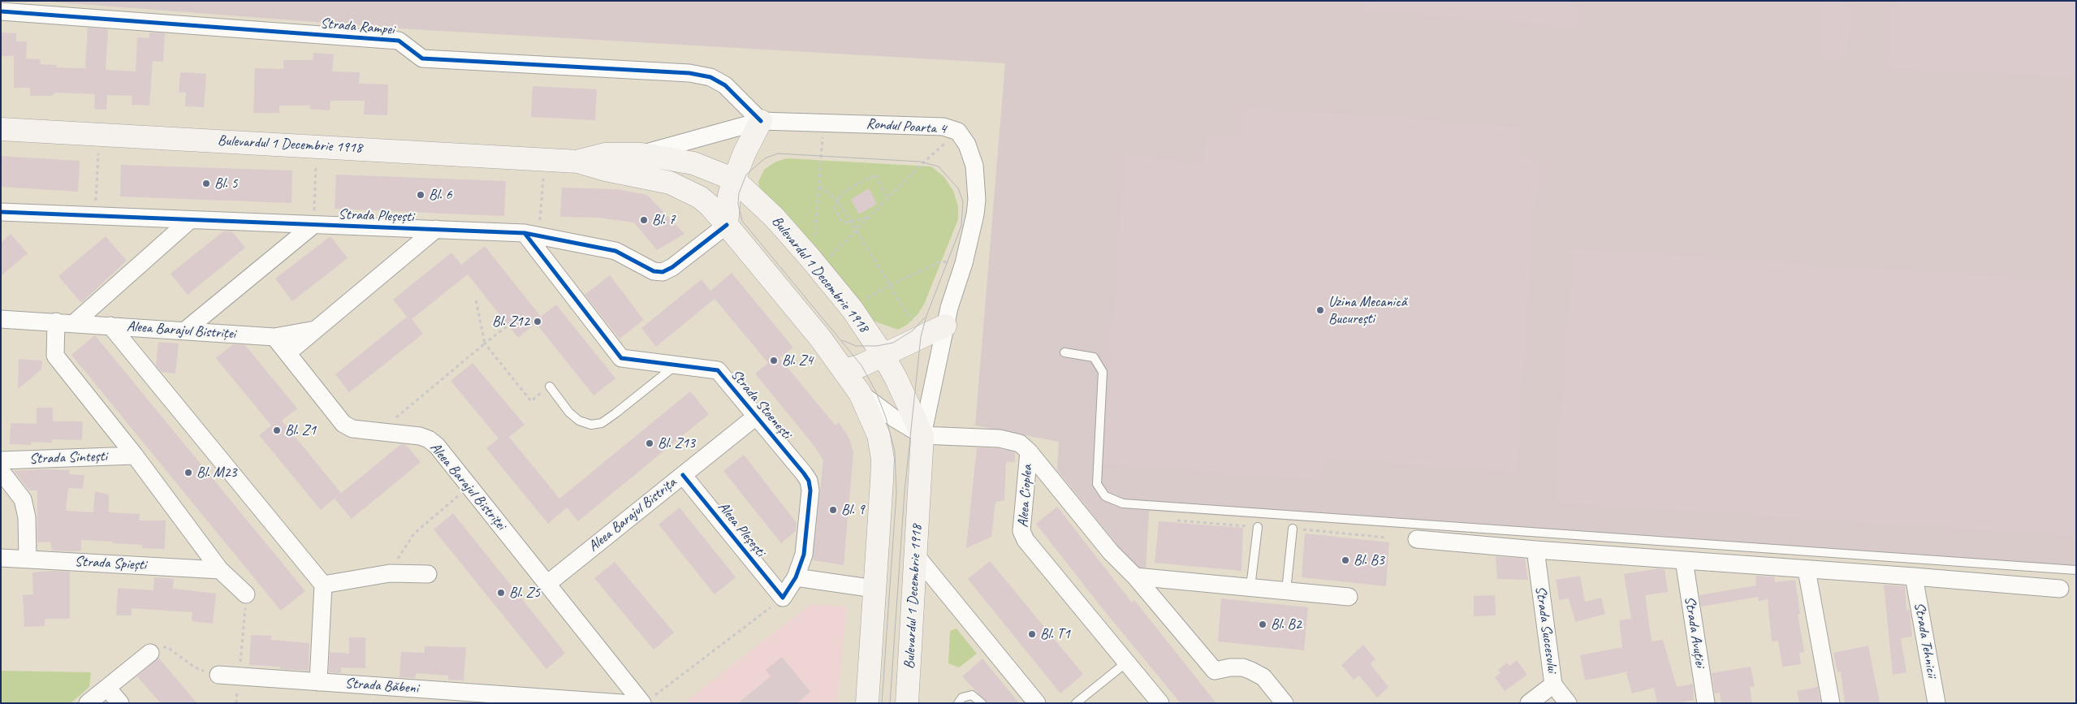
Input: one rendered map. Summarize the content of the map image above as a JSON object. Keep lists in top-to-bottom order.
{
  "streets": {
    "main road": ["Bulevardul 1 Decembrie 1918"],
    "street": [
      "Strada Rampei",
      "Rondul Poarta 4",
      "Strada Pleșești",
      "Aleea Barajul Bistriței",
      "Strada Stoenești",
      "Strada Sintești",
      "Aleea Cioplea",
      "Aleea Barajul Bistrița",
      "Aleea Pleșești",
      "Strada Spiești",
      "Strada Succesului",
      "Strada Avuției",
      "Strada Tehnicii",
      "Strada Băbeni"
    ]
  },
  "crossings": [
    ["Strada Rampei", "Rondul Poarta 4"],
    ["Rondul Poarta 4", "Bulevardul 1 Decembrie 1918"],
    ["Rondul Poarta 4", "Aleea Cioplea"],
    ["Bulevardul 1 Decembrie 1918", "Strada Pleșești"],
    ["Bulevardul 1 Decembrie 1918", "Aleea Cioplea"],
    ["Strada Pleșești", "Strada Stoenești"],
    ["Aleea Barajul Bistriței", "Aleea Barajul Bistrița"],
    ["Strada Stoenești", "Aleea Barajul Bistrița"],
    ["Strada Stoenești", "Aleea Pleșești"],
    ["Aleea Barajul Bistrița", "Aleea Pleșești"]
  ],
  "places": [
    "Bl. 5",
    "Bl. 6",
    "Bl. 7",
    "Uzina Mecanică București",
    "Bl. Z12",
    "Bl. Z4",
    "Bl. Z1",
    "Bl. Z13",
    "Bl. M23",
    "Bl. 9",
    "Bl. B3",
    "Bl. Z5",
    "Bl. B2",
    "Bl. T1"
  ]
}
